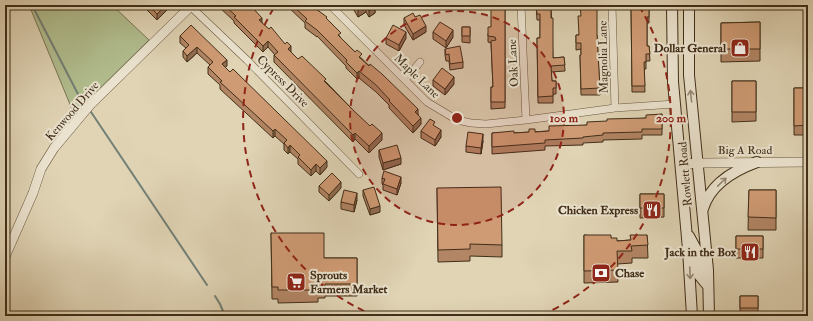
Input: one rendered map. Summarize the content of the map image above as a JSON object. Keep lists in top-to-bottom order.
{
  "streets": {
    "main road": ["Rowlett Road"],
    "street": [
      "Magnolia Lane",
      "Oak Lane",
      "Maple Lane",
      "Cypress Drive",
      "Kenwood Drive",
      "Big A Road"
    ]
  },
  "crossings": [
    ["Magnolia Lane", "Maple Lane"],
    ["Oak Lane", "Maple Lane"],
    ["Maple Lane", "Rowlett Road"],
    ["Cypress Drive", "Kenwood Drive"],
    ["Big A Road", "Rowlett Road"]
  ],
  "places": {
    "shop": ["Dollar General"],
    "restaurant": ["Chicken Express", "Jack in the Box"],
    "bank": ["Chase"],
    "supermarket": ["Sprouts Farmers Market"]
  },
  "rings": ["100 m", "200 m"]
}
